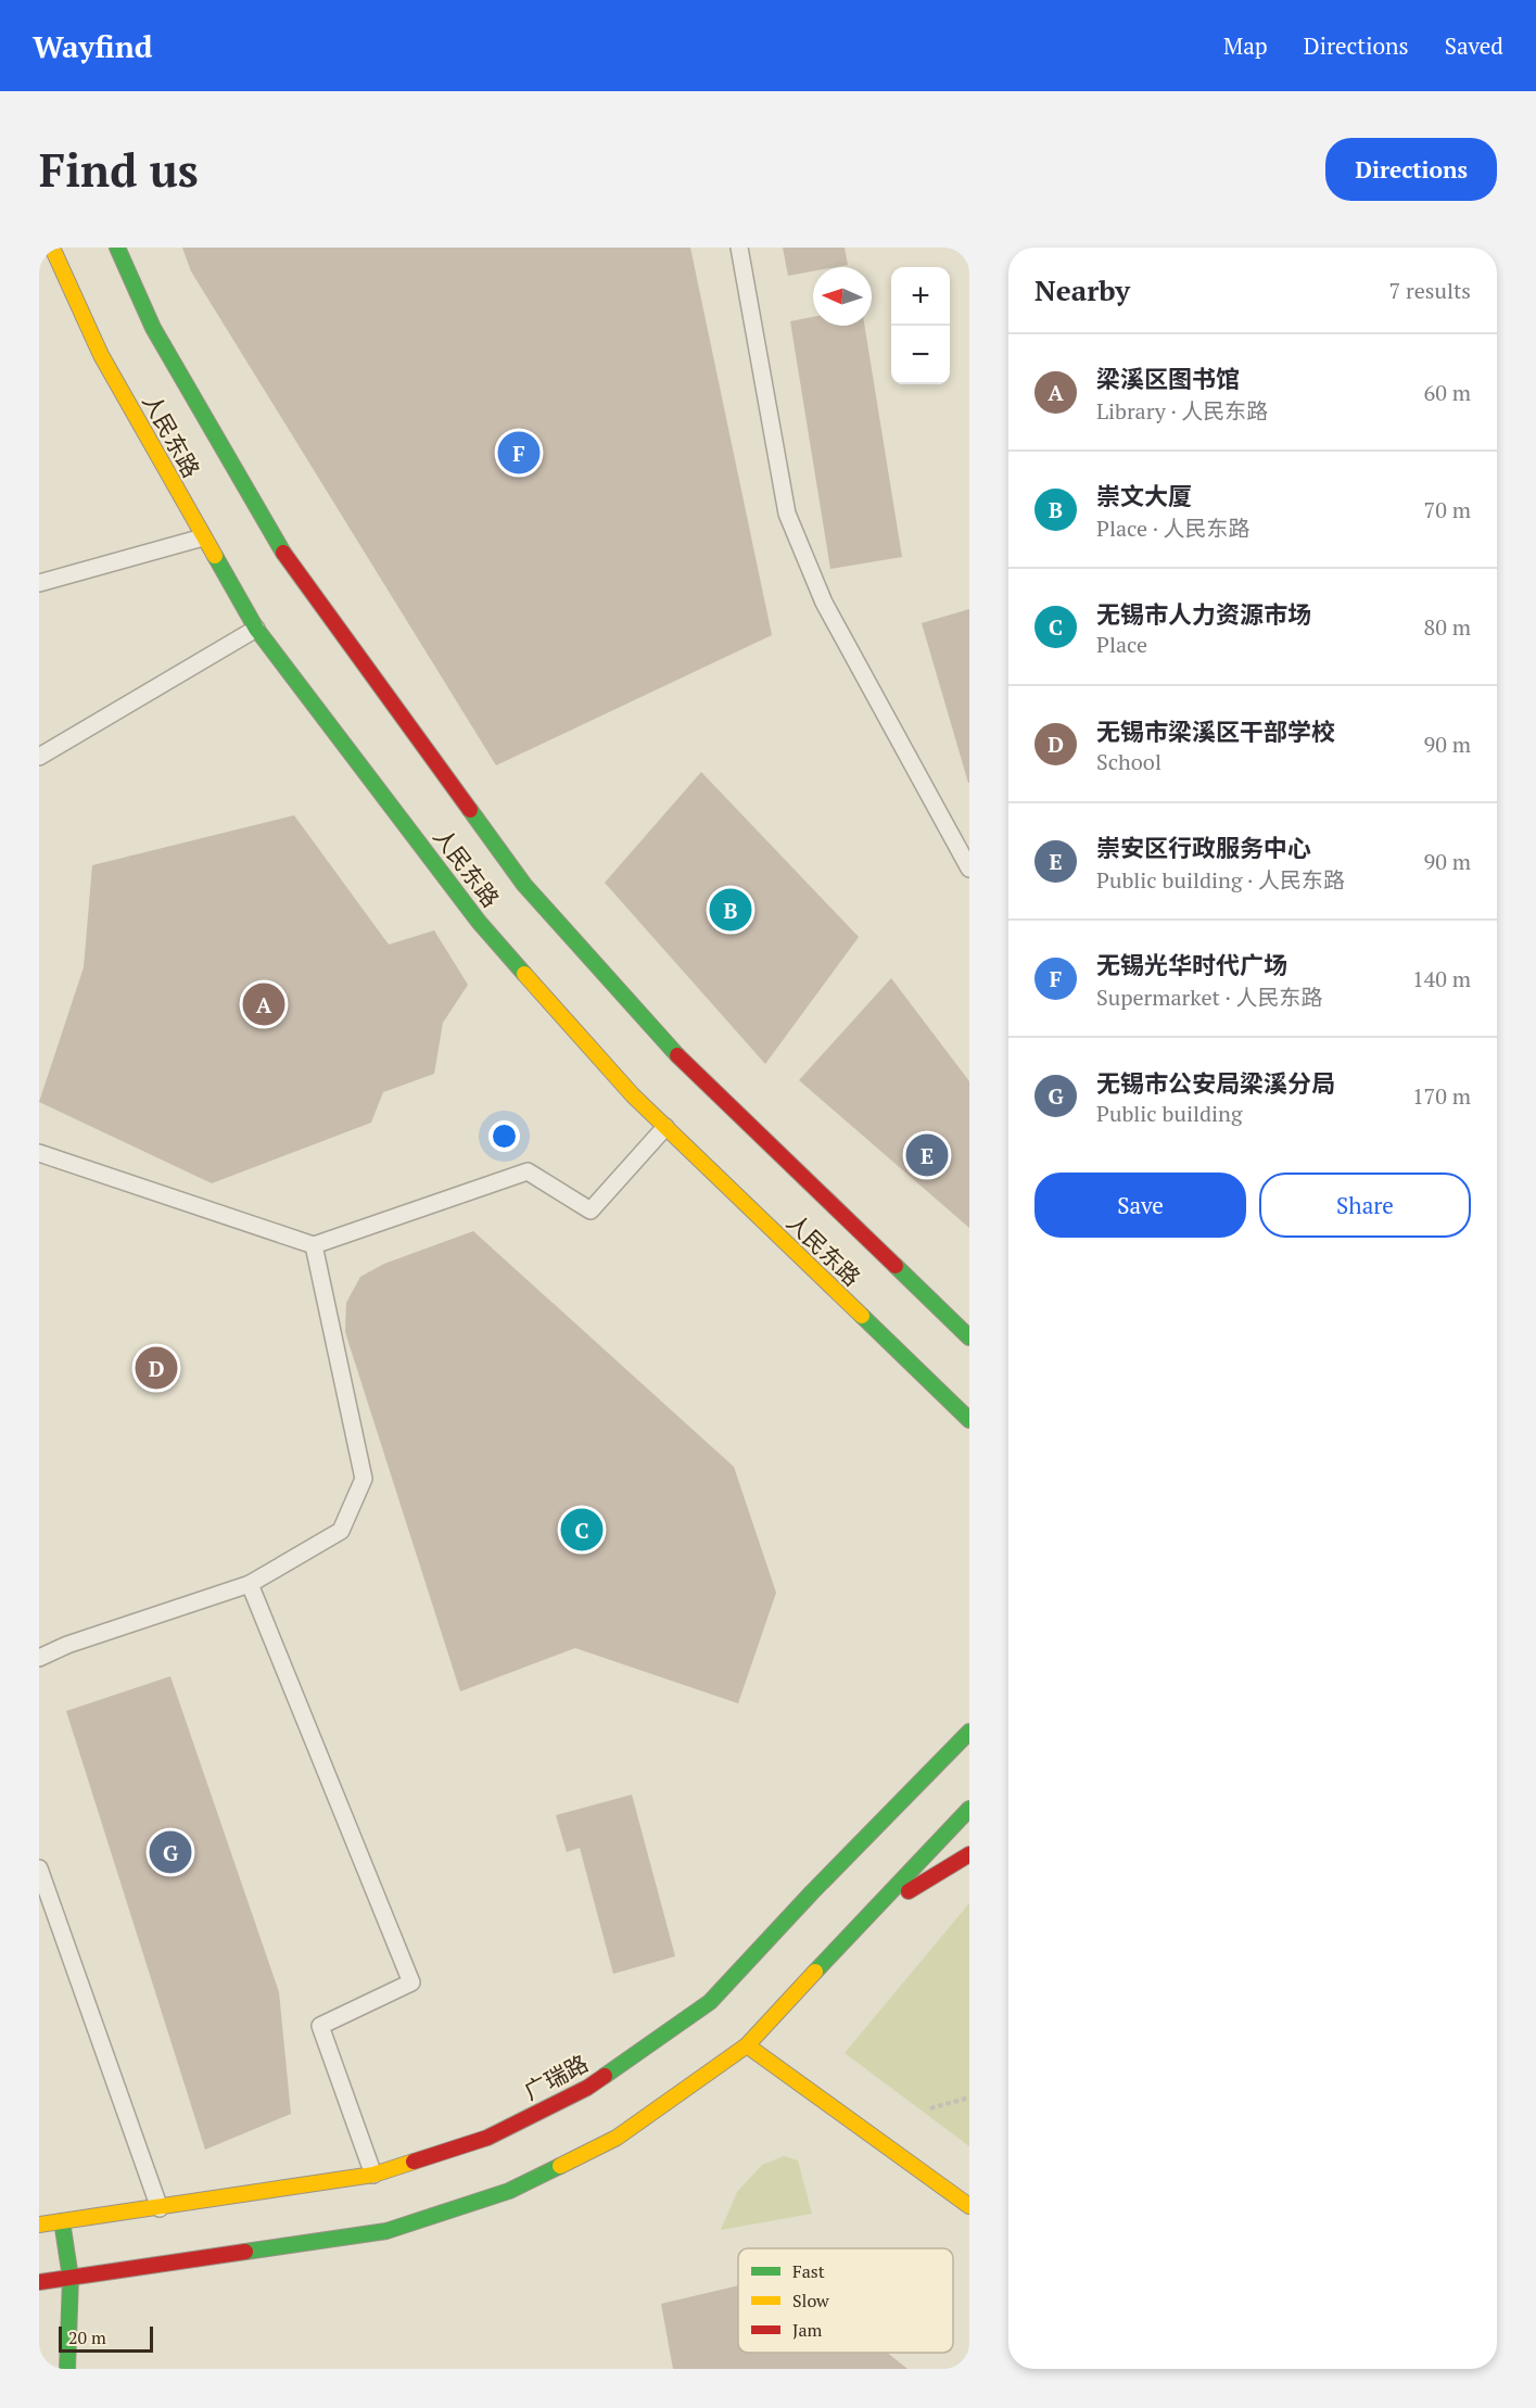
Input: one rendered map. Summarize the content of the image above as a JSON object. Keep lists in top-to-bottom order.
{
  "streets": {
    "main road": ["人民东路", "广瑞路"]
  },
  "legend": ["Fast", "Slow", "Jam"],
  "scale_bar": "20 m",
  "north": "left",
  "page": {
    "header": "Wayfind",
    "nav": ["Map", "Directions", "Saved"],
    "buttons": [
      "Directions",
      ["Save", "Share"]
    ],
    "title": "Find us",
    "heading": ["Nearby", "7 results"],
    "map_buttons": ["+", "−"],
    "list": [
      {
        "mark": "A",
        "name": "梁溪区图书馆",
        "note": "Library · 人民东路",
        "value": "60 m"
      },
      {
        "mark": "B",
        "name": "崇文大厦",
        "note": "Place · 人民东路",
        "value": "70 m"
      },
      {
        "mark": "C",
        "name": "无锡市人力资源市场",
        "note": "Place",
        "value": "80 m"
      },
      {
        "mark": "D",
        "name": "无锡市梁溪区干部学校",
        "note": "School",
        "value": "90 m"
      },
      {
        "mark": "E",
        "name": "崇安区行政服务中心",
        "note": "Public building · 人民东路",
        "value": "90 m"
      },
      {
        "mark": "F",
        "name": "无锡光华时代广场",
        "note": "Supermarket · 人民东路",
        "value": "140 m"
      },
      {
        "mark": "G",
        "name": "无锡市公安局梁溪分局",
        "note": "Public building",
        "value": "170 m"
      }
    ],
    "pins": [
      "F",
      "B",
      "A",
      "E",
      "D",
      "C",
      "G"
    ],
    "scale": "20 m"
  }
}
